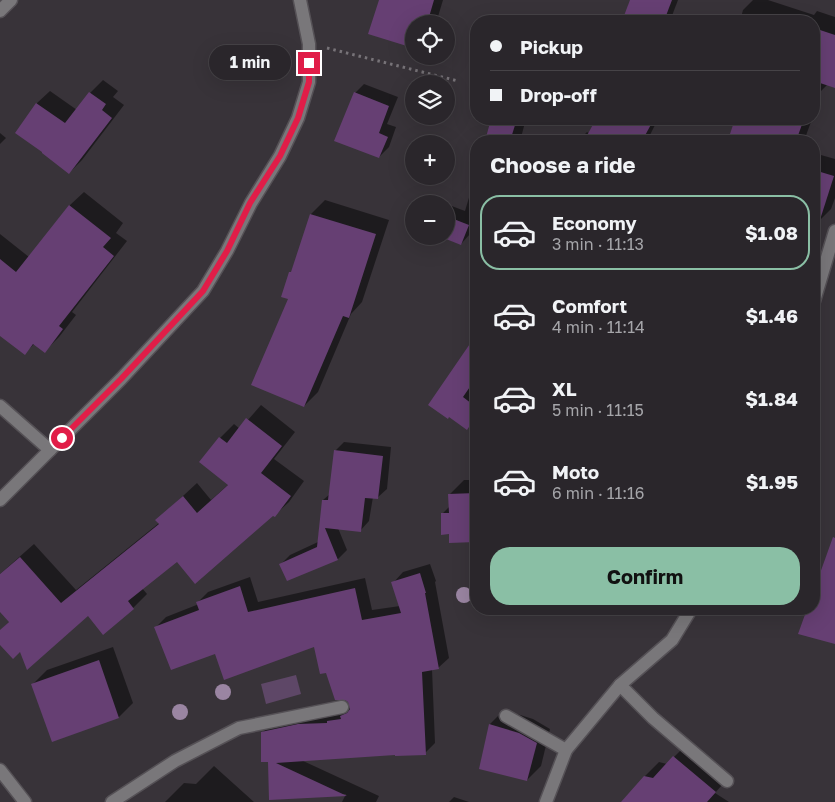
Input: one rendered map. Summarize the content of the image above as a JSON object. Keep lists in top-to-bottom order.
{
  "page": {
    "map_buttons": ["+", "−"],
    "banner": ["Pickup", "Drop-off"],
    "bubble": "1 min",
    "heading": "Choose a ride",
    "list": [
      {
        "name": "Economy",
        "note": "3 min · 11:13",
        "value": "$1.08"
      },
      {
        "name": "Comfort",
        "note": "4 min · 11:14",
        "value": "$1.46"
      },
      {
        "name": "XL",
        "note": "5 min · 11:15",
        "value": "$1.84"
      },
      {
        "name": "Moto",
        "note": "6 min · 11:16",
        "value": "$1.95"
      }
    ],
    "buttons": "Confirm"
  }
}
